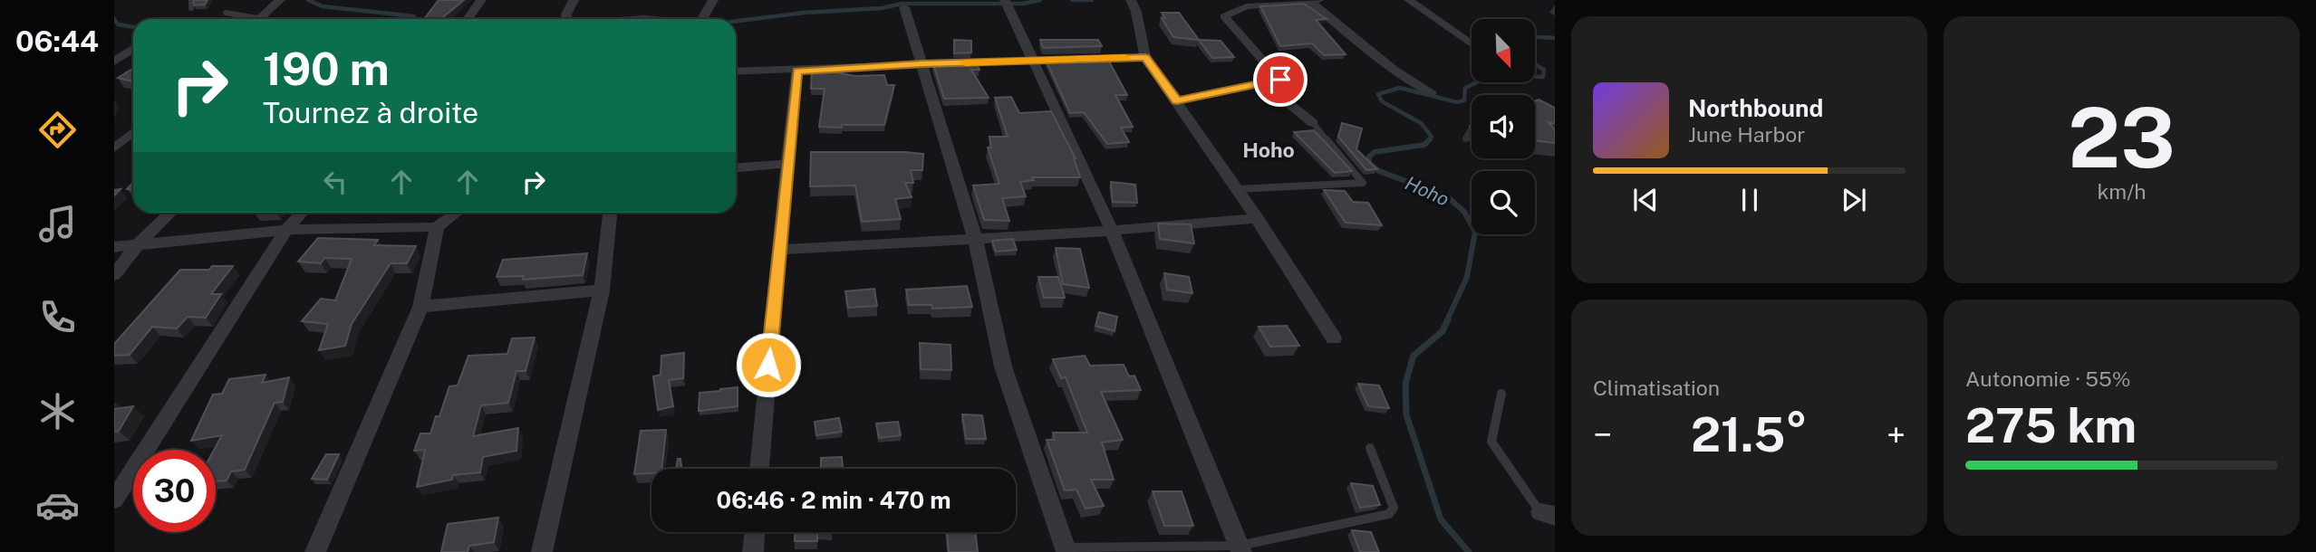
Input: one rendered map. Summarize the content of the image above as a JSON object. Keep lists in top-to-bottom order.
{
  "districts": ["Hoho"],
  "water": ["Hoho"],
  "north": "bottom right",
  "page": {
    "tabs": "06:44",
    "tile": [
      ["23", "km/h"],
      "Climatisation",
      ["Autonomie · 55%", "275 km"]
    ],
    "turn": ["190 m", "Tournez à droite"],
    "song": ["Northbound", "June Harbor"],
    "heat": ["−", "21.5°", "+"],
    "limit": "30",
    "trip": "06:46 · 2 min · 470 m"
  }
}
